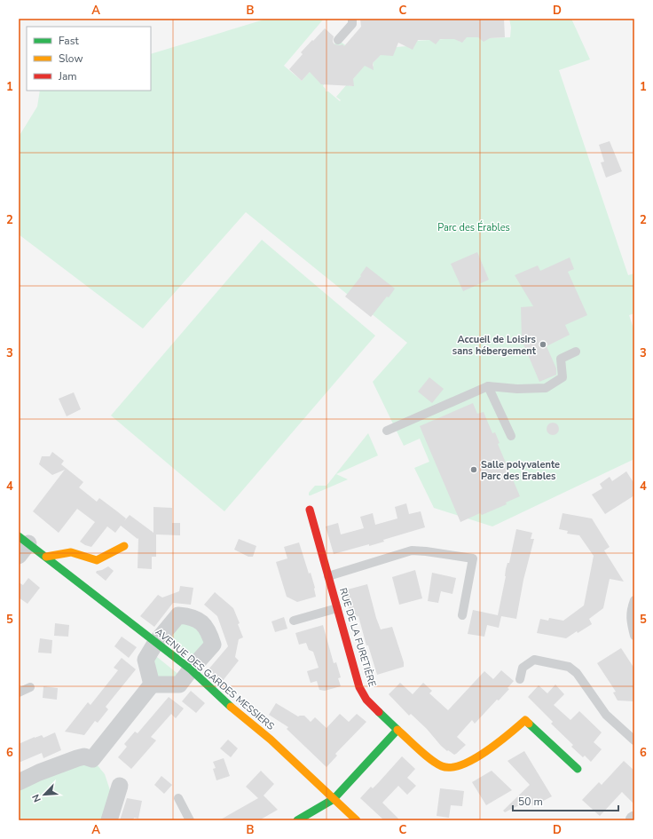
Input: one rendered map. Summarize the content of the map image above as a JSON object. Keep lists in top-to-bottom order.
{
  "streets": {
    "street": ["RUE DE LA FURETIÈRE", "AVENUE DES GARDES MESSIERS"]
  },
  "parks": ["Parc des Érables"],
  "places": ["Accueil de Loisirs sans hébergement", "Salle polyvalente Parc des Erables"],
  "legend": ["Fast", "Slow", "Jam"],
  "scale_bar": "50 m",
  "north": "bottom left",
  "grid": {
    "columns": [
      "A",
      "B",
      "C",
      "D"
    ],
    "rows": [
      "1",
      "2",
      "3",
      "4",
      "5",
      "6"
    ]
  }
}
